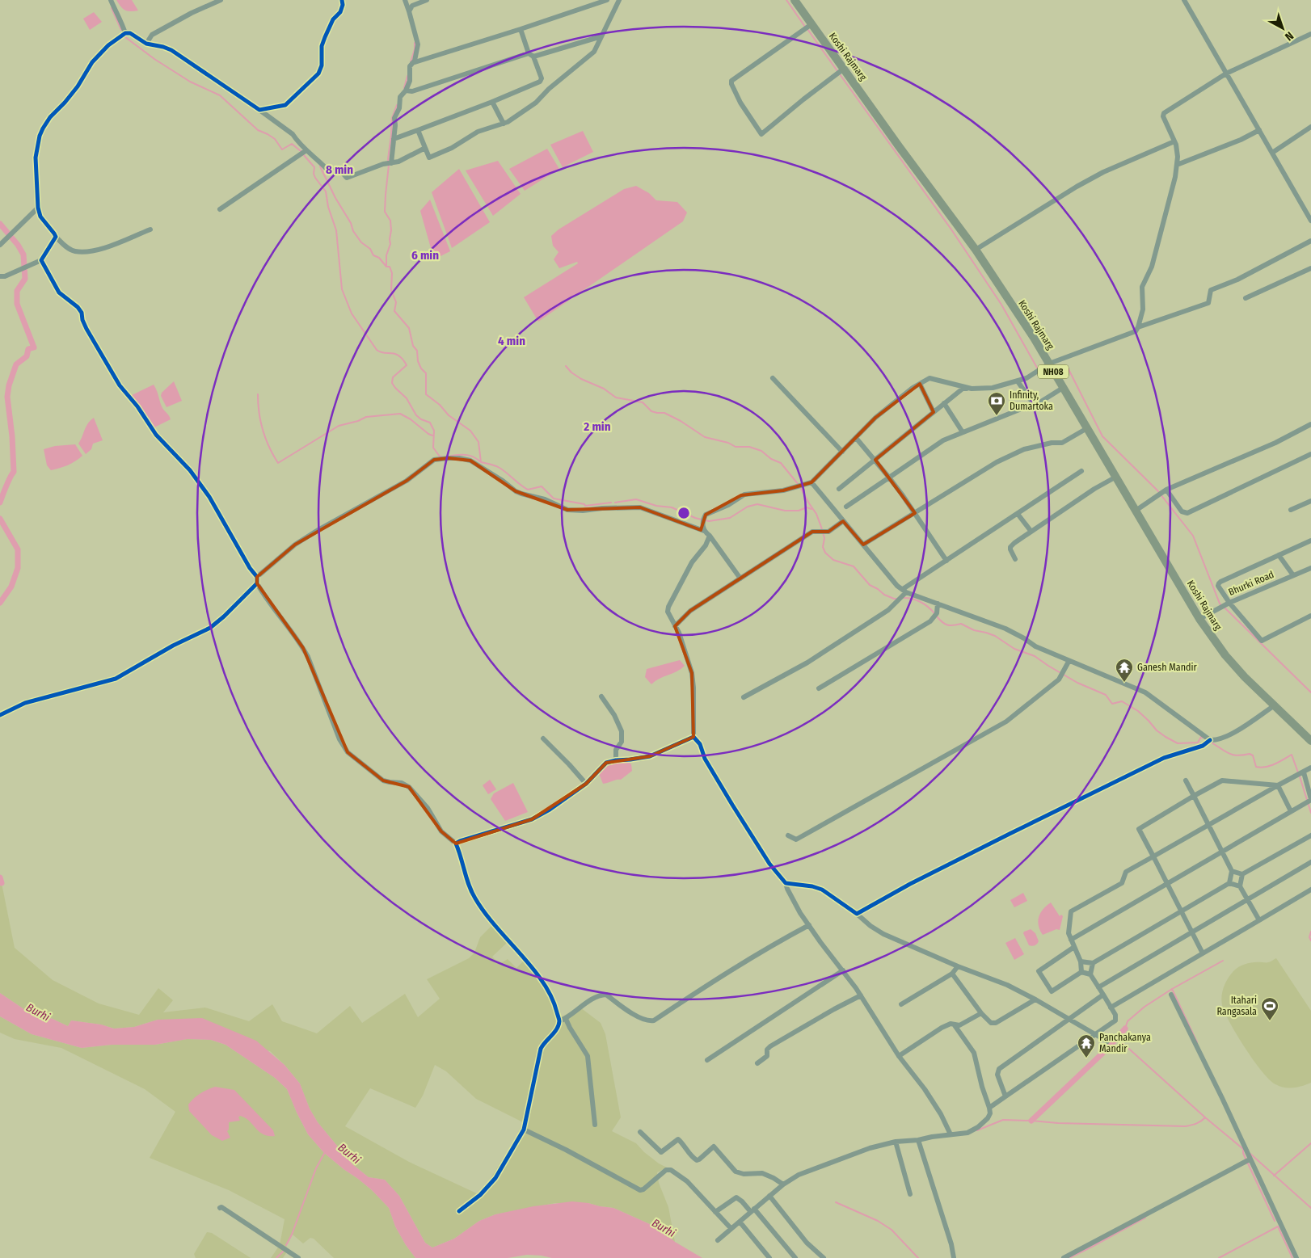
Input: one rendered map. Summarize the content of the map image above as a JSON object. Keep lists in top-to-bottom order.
{
  "streets": {
    "main road": ["Koshi Rajmarg", "NH08"],
    "street": ["Bhurki Road"]
  },
  "crossings": [
    ["Koshi Rajmarg", "Bhurki Road"]
  ],
  "water": ["Burhi"],
  "places": {
    "bank": ["Infinity, Dumartoka"],
    "temple": ["Ganesh Mandir", "Panchakanya Mandir"],
    "sports": ["Itahari Rangasala"]
  },
  "north": "bottom right",
  "rings": [
    "8 min",
    "6 min",
    "4 min",
    "2 min"
  ]
}
